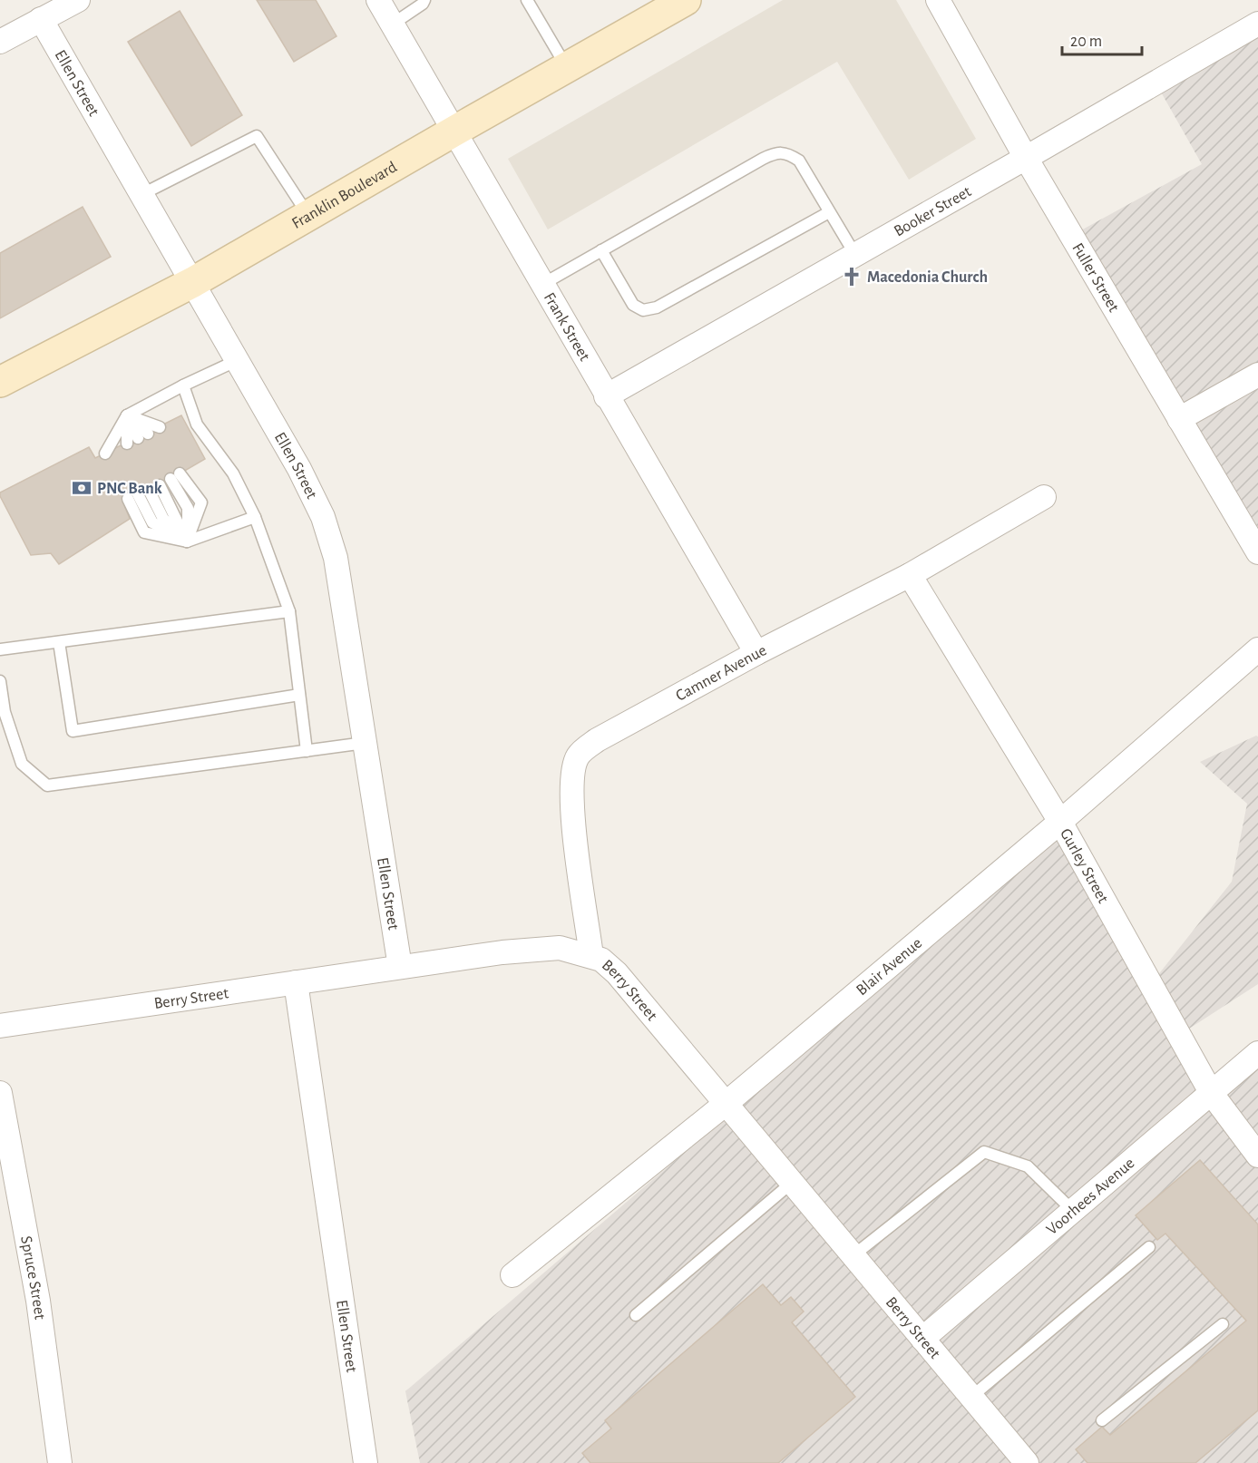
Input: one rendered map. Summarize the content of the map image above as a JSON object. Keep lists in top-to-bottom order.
{
  "streets": {
    "main road": ["Franklin Boulevard"],
    "street": [
      "Ellen Street",
      "Booker Street",
      "Fuller Street",
      "Frank Street",
      "Camner Avenue",
      "Gurley Street",
      "Blair Avenue",
      "Berry Street",
      "Voorhees Avenue",
      "Spruce Street"
    ]
  },
  "crossings": [
    ["Ellen Street", "Franklin Boulevard"],
    ["Ellen Street", "Berry Street"],
    ["Franklin Boulevard", "Frank Street"],
    ["Booker Street", "Fuller Street"],
    ["Booker Street", "Frank Street"],
    ["Frank Street", "Camner Avenue"],
    ["Camner Avenue", "Gurley Street"],
    ["Camner Avenue", "Berry Street"],
    ["Gurley Street", "Blair Avenue"],
    ["Gurley Street", "Voorhees Avenue"],
    ["Blair Avenue", "Berry Street"],
    ["Berry Street", "Voorhees Avenue"]
  ],
  "places": {
    "church": ["Macedonia Church"],
    "bank": ["PNC Bank"]
  },
  "scale_bar": "20 m"
}
